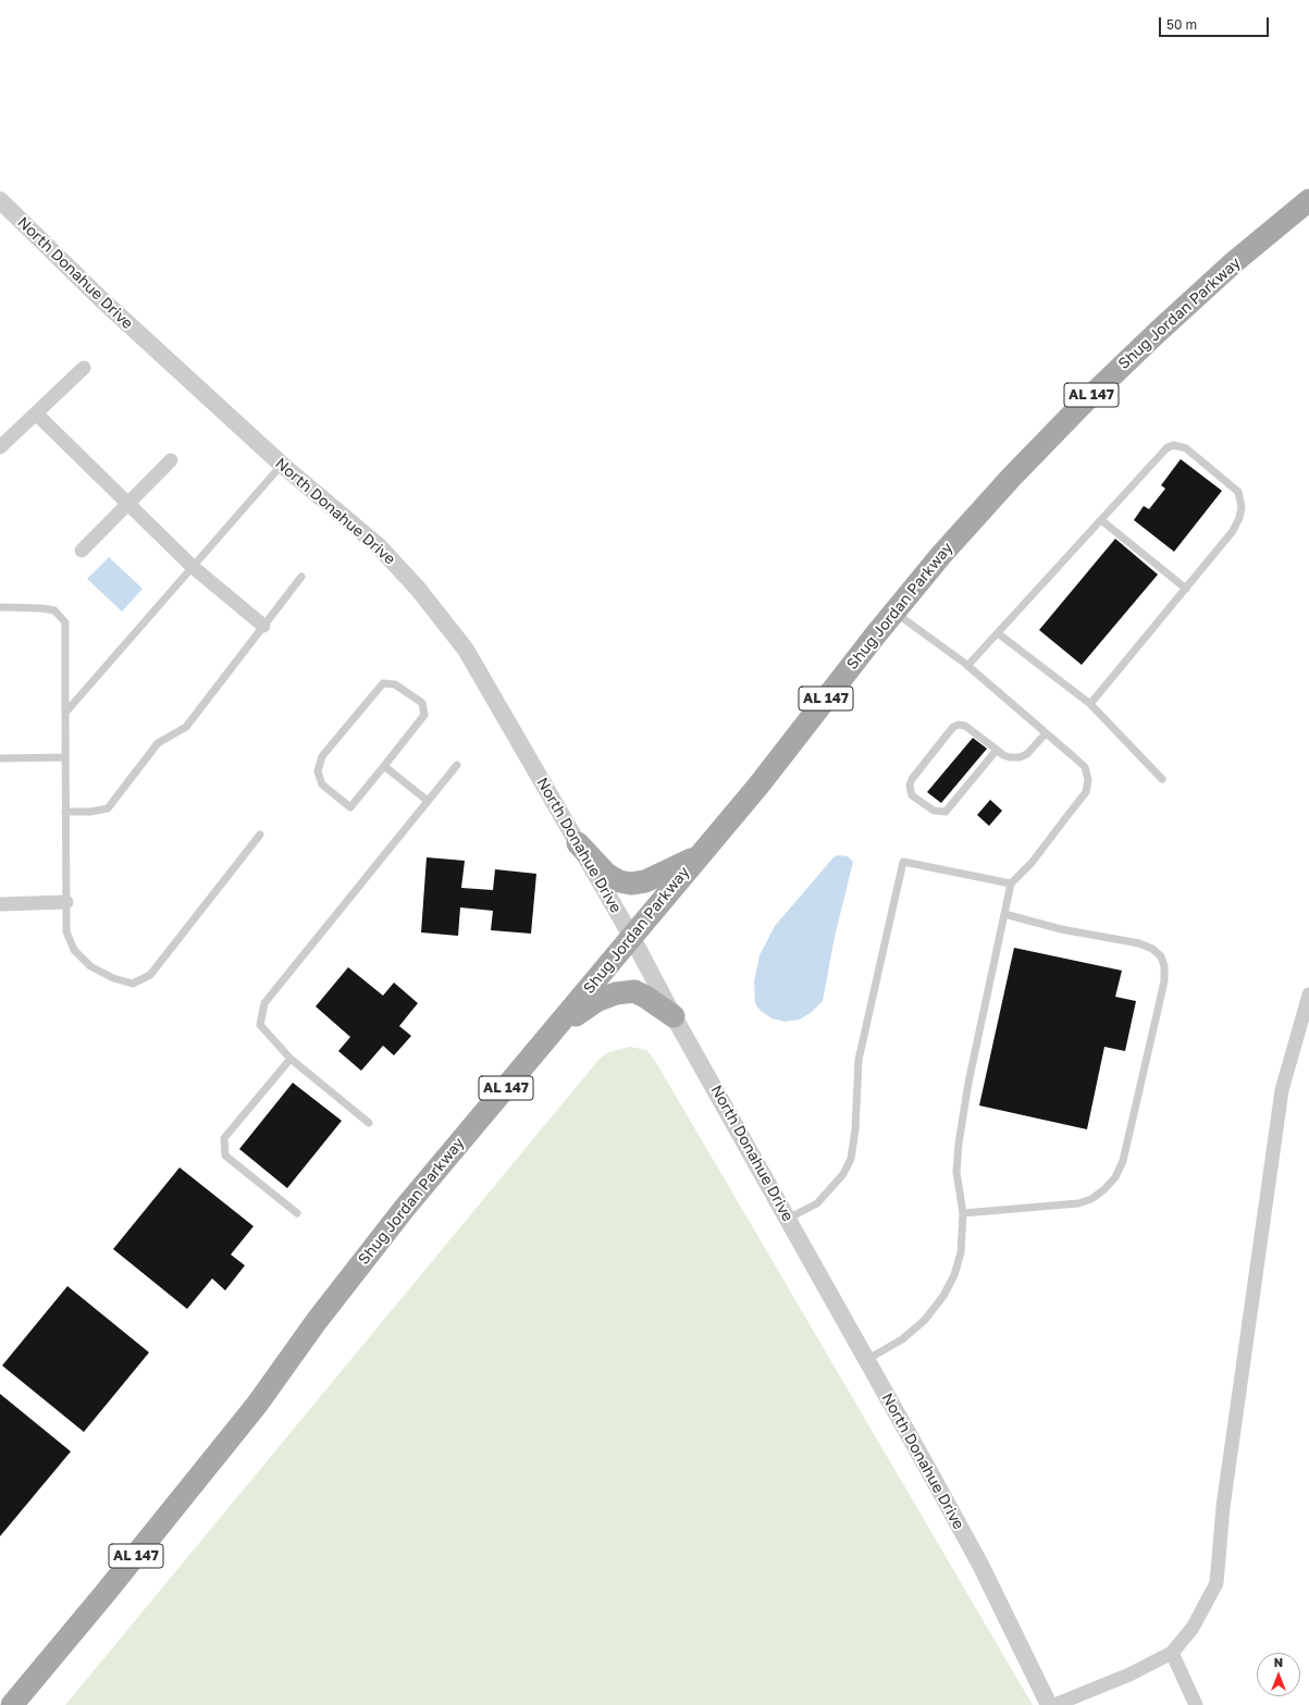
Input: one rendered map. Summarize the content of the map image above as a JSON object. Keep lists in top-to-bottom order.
{
  "streets": {
    "main road": ["Shug Jordan Parkway", "AL 147"],
    "street": ["North Donahue Drive"]
  },
  "crossings": [
    ["North Donahue Drive", "Shug Jordan Parkway"]
  ],
  "scale_bar": "50 m",
  "north": "top"
}
